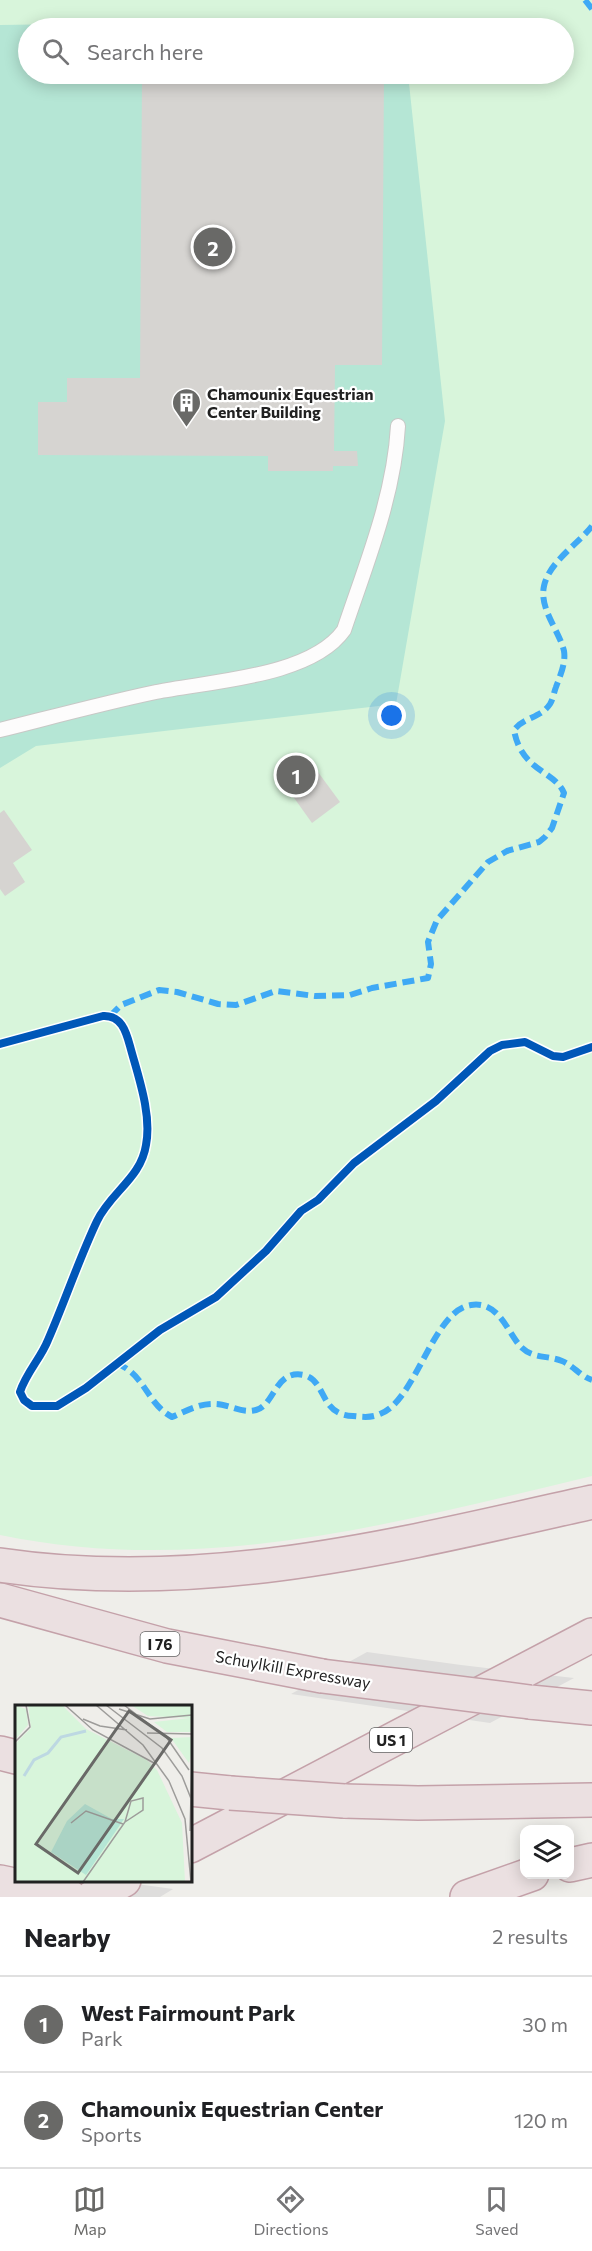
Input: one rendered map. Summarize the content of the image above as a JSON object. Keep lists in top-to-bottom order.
{
  "streets": {
    "highway": ["I 76", "Schuylkill Expressway", "US 1"]
  },
  "places": {
    "building": ["Chamounix Equestrian Center Building"]
  },
  "page": {
    "search": "Search here",
    "pins": ["2", "1"],
    "heading": ["Nearby", "2 results"],
    "list": [
      {
        "mark": "1",
        "name": "West Fairmount Park",
        "note": "Park",
        "value": "30 m"
      },
      {
        "mark": "2",
        "name": "Chamounix Equestrian Center",
        "note": "Sports",
        "value": "120 m"
      }
    ],
    "nav": ["Map", "Directions", "Saved"]
  }
}
